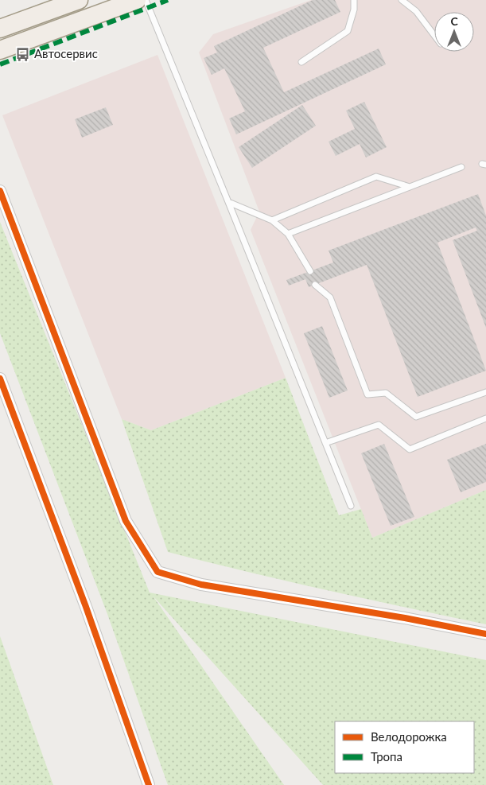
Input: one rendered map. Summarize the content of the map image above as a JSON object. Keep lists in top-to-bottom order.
{
  "places": {
    "bus stop": ["Автосервис"]
  },
  "legend": ["Велодорожка", "Тропа"],
  "north": "top"
}
